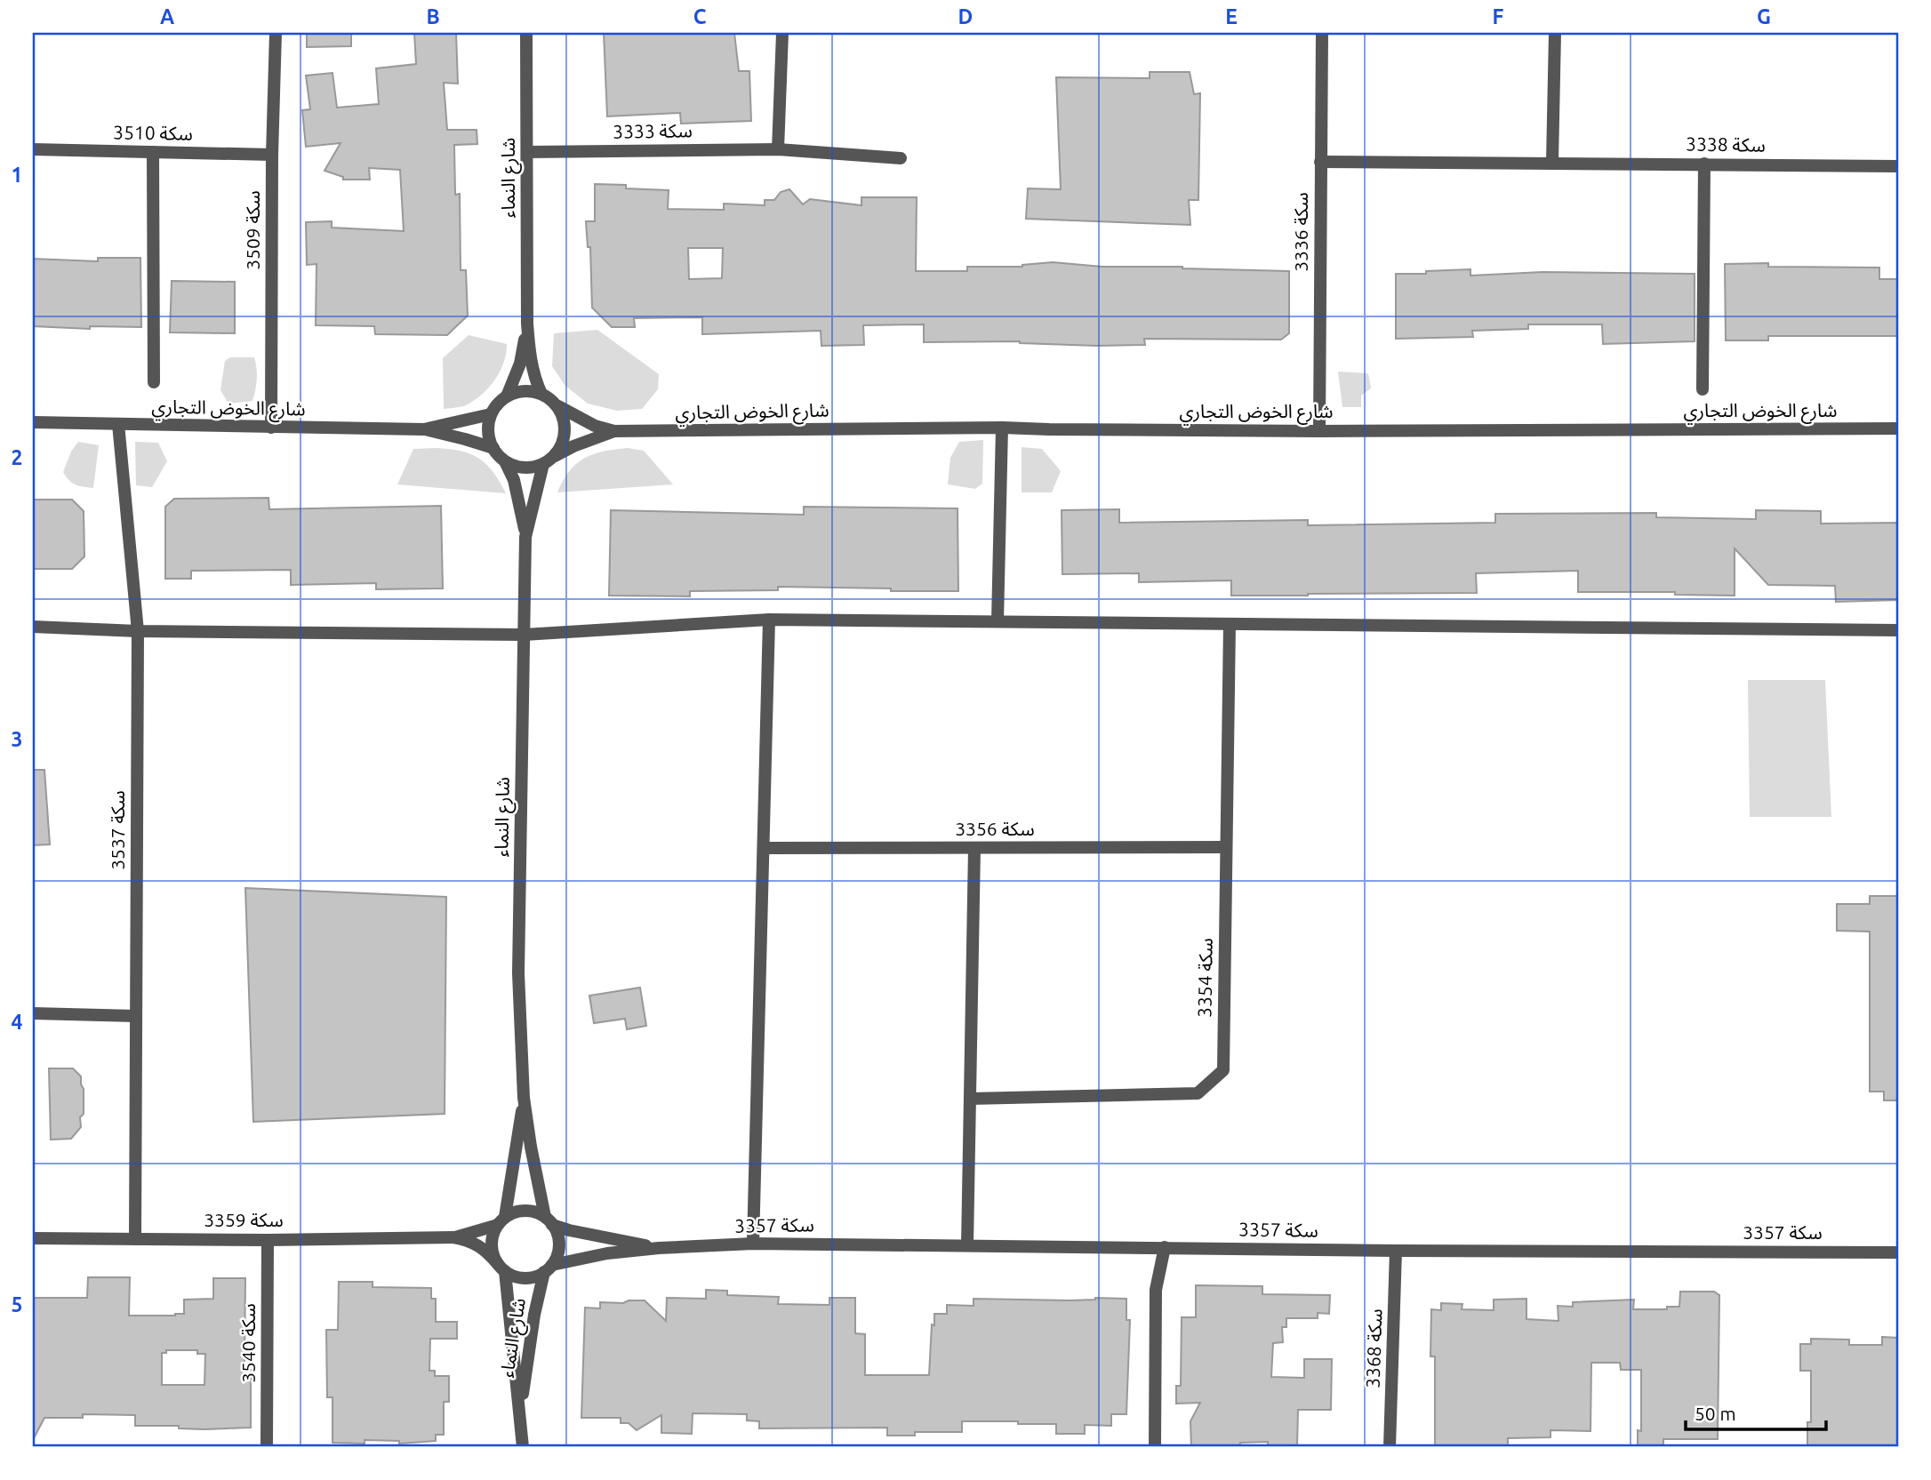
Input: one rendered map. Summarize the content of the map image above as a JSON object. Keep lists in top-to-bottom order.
{
  "streets": {
    "street": [
      "سكة 3333",
      "سكة 3510",
      "سكة 3338",
      "شارع النماء",
      "سكة 3509",
      "سكة 3336",
      "شارع الخوض التجاري",
      "سكة 3356",
      "سكة 3537",
      "سكة 3354",
      "سكة 3359",
      "سكة 3357",
      "سكة 3540",
      "سكة 3368"
    ]
  },
  "crossings": [
    ["سكة 3333", "شارع النماء"],
    ["سكة 3510", "سكة 3509"],
    ["سكة 3338", "سكة 3336"],
    ["شارع النماء", "شارع الخوض التجاري"],
    ["شارع النماء", "سكة 3359"],
    ["شارع النماء", "سكة 3357"],
    ["سكة 3509", "شارع الخوض التجاري"],
    ["سكة 3336", "شارع الخوض التجاري"],
    ["شارع الخوض التجاري", "سكة 3537"],
    ["سكة 3356", "سكة 3354"],
    ["سكة 3537", "سكة 3359"],
    ["سكة 3359", "سكة 3357"],
    ["سكة 3359", "سكة 3540"],
    ["سكة 3357", "سكة 3368"]
  ],
  "scale_bar": "50 m",
  "grid": {
    "columns": [
      "A",
      "B",
      "C",
      "D",
      "E",
      "F",
      "G"
    ],
    "rows": [
      "1",
      "2",
      "3",
      "4",
      "5"
    ]
  }
}
